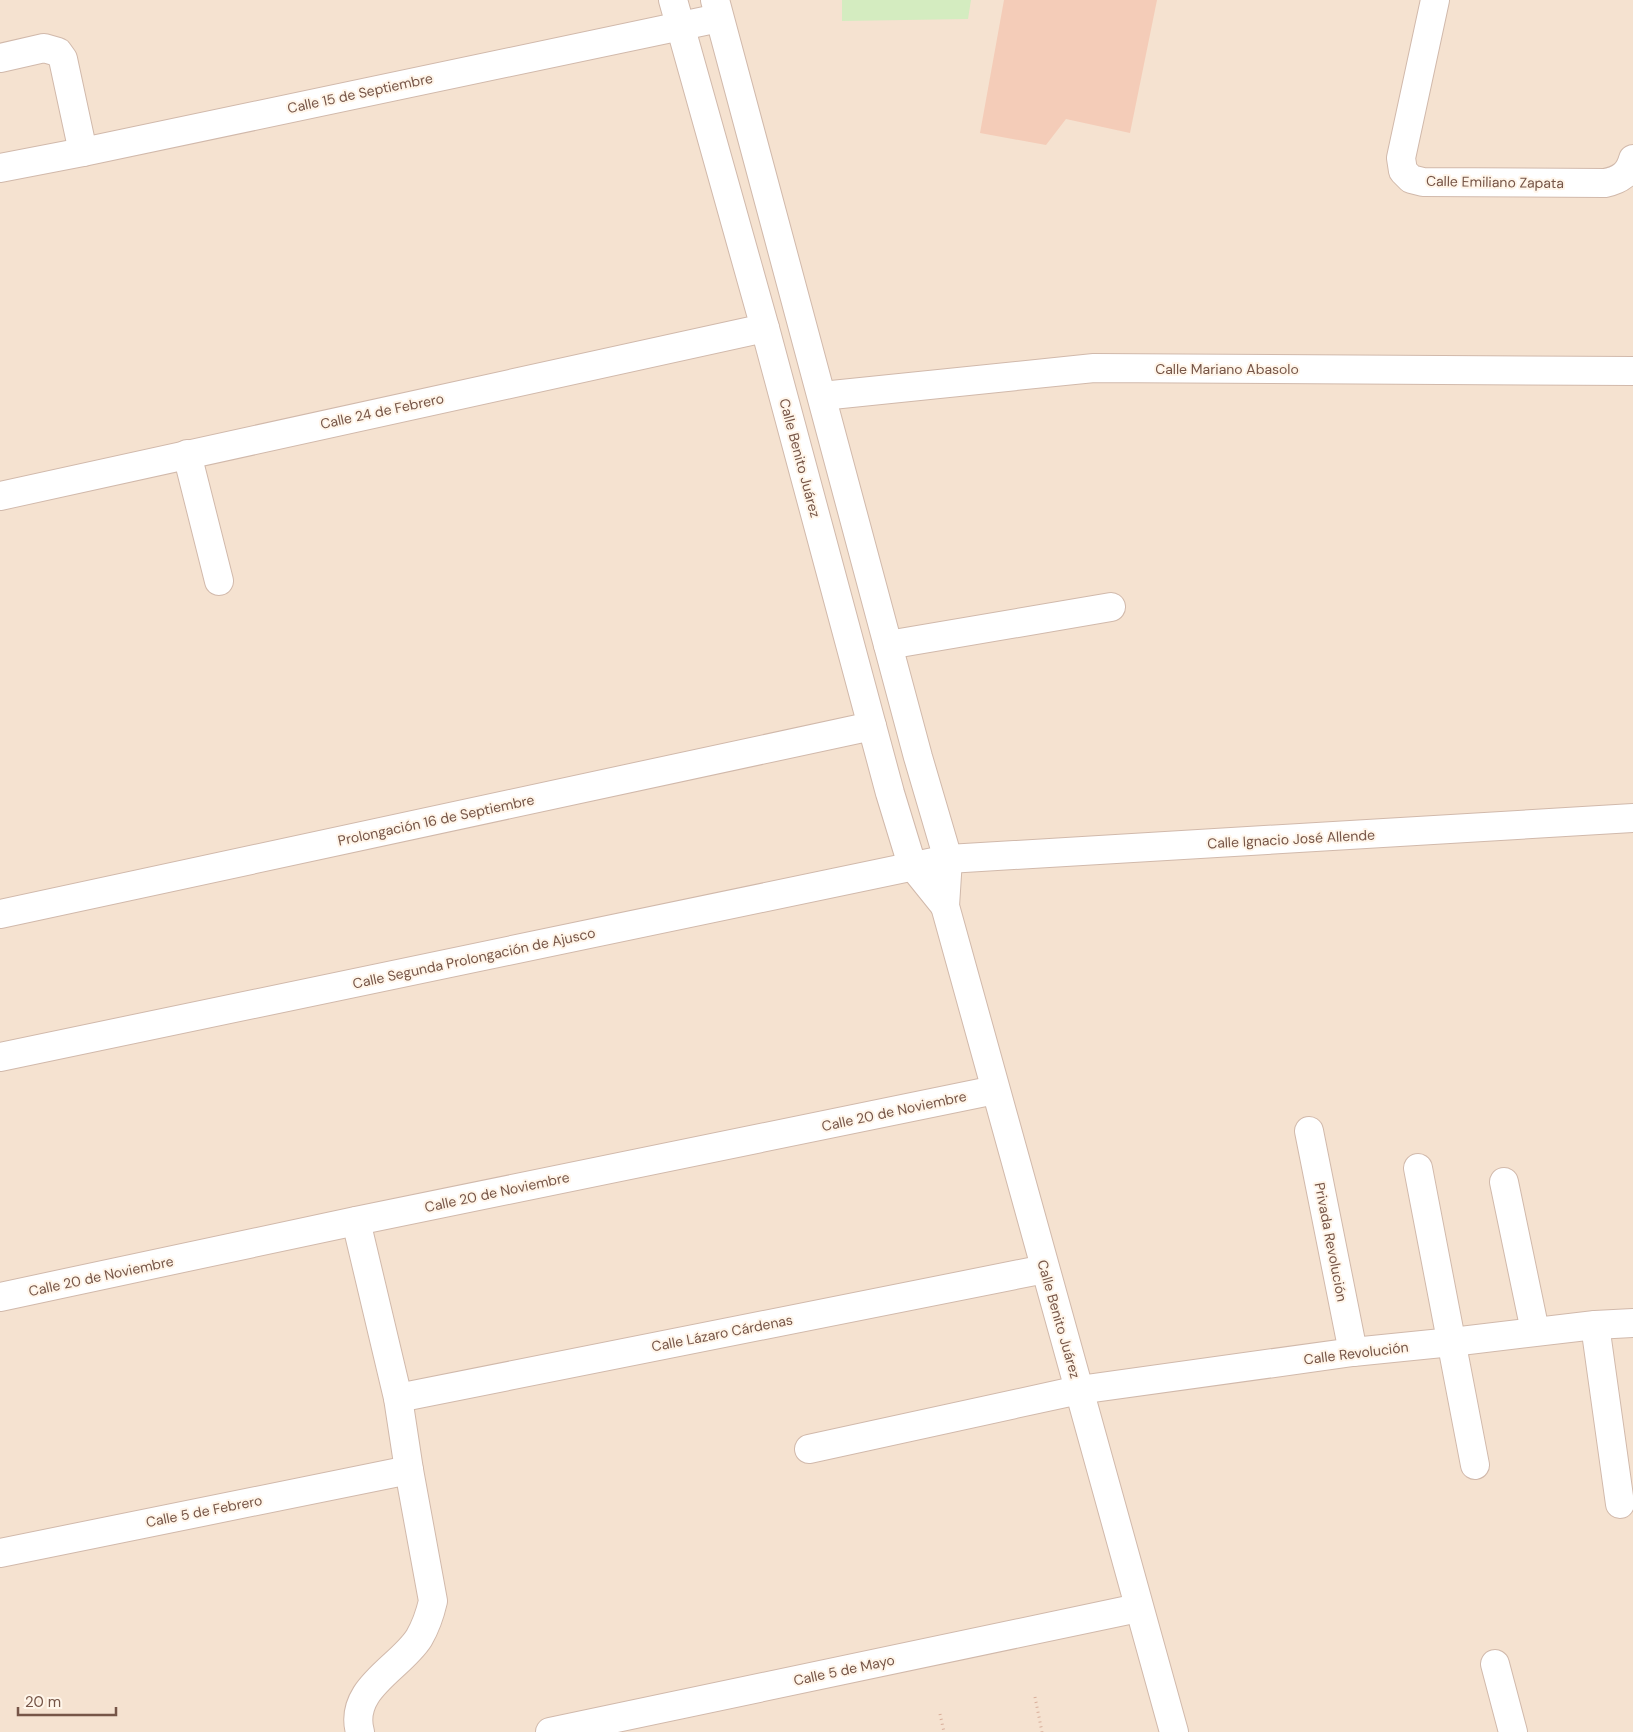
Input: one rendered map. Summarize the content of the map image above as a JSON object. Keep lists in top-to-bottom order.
{
  "streets": {
    "street": [
      "Calle 15 de Septiembre",
      "Calle Emiliano Zapata",
      "Calle Mariano Abasolo",
      "Calle 24 de Febrero",
      "Calle Benito Juárez",
      "Prolongación 16 de Septiembre",
      "Calle Ignacio José Allende",
      "Calle Segunda Prolongación de Ajusco",
      "Calle 20 de Noviembre",
      "Privada Revolución",
      "Calle Lázaro Cárdenas",
      "Calle Revolución",
      "Calle 5 de Febrero",
      "Calle 5 de Mayo"
    ]
  },
  "crossings": [
    ["Calle 15 de Septiembre", "Calle Benito Juárez"],
    ["Calle Mariano Abasolo", "Calle Benito Juárez"],
    ["Calle 24 de Febrero", "Calle Benito Juárez"],
    ["Calle Benito Juárez", "Prolongación 16 de Septiembre"],
    ["Calle Benito Juárez", "Calle Ignacio José Allende"],
    ["Calle Benito Juárez", "Calle Segunda Prolongación de Ajusco"],
    ["Calle Benito Juárez", "Calle 20 de Noviembre"],
    ["Calle Benito Juárez", "Calle Lázaro Cárdenas"],
    ["Calle Benito Juárez", "Calle Revolución"],
    ["Calle Benito Juárez", "Calle 5 de Mayo"],
    ["Calle Ignacio José Allende", "Calle Segunda Prolongación de Ajusco"],
    ["Privada Revolución", "Calle Revolución"]
  ],
  "scale_bar": "20 m"
}
